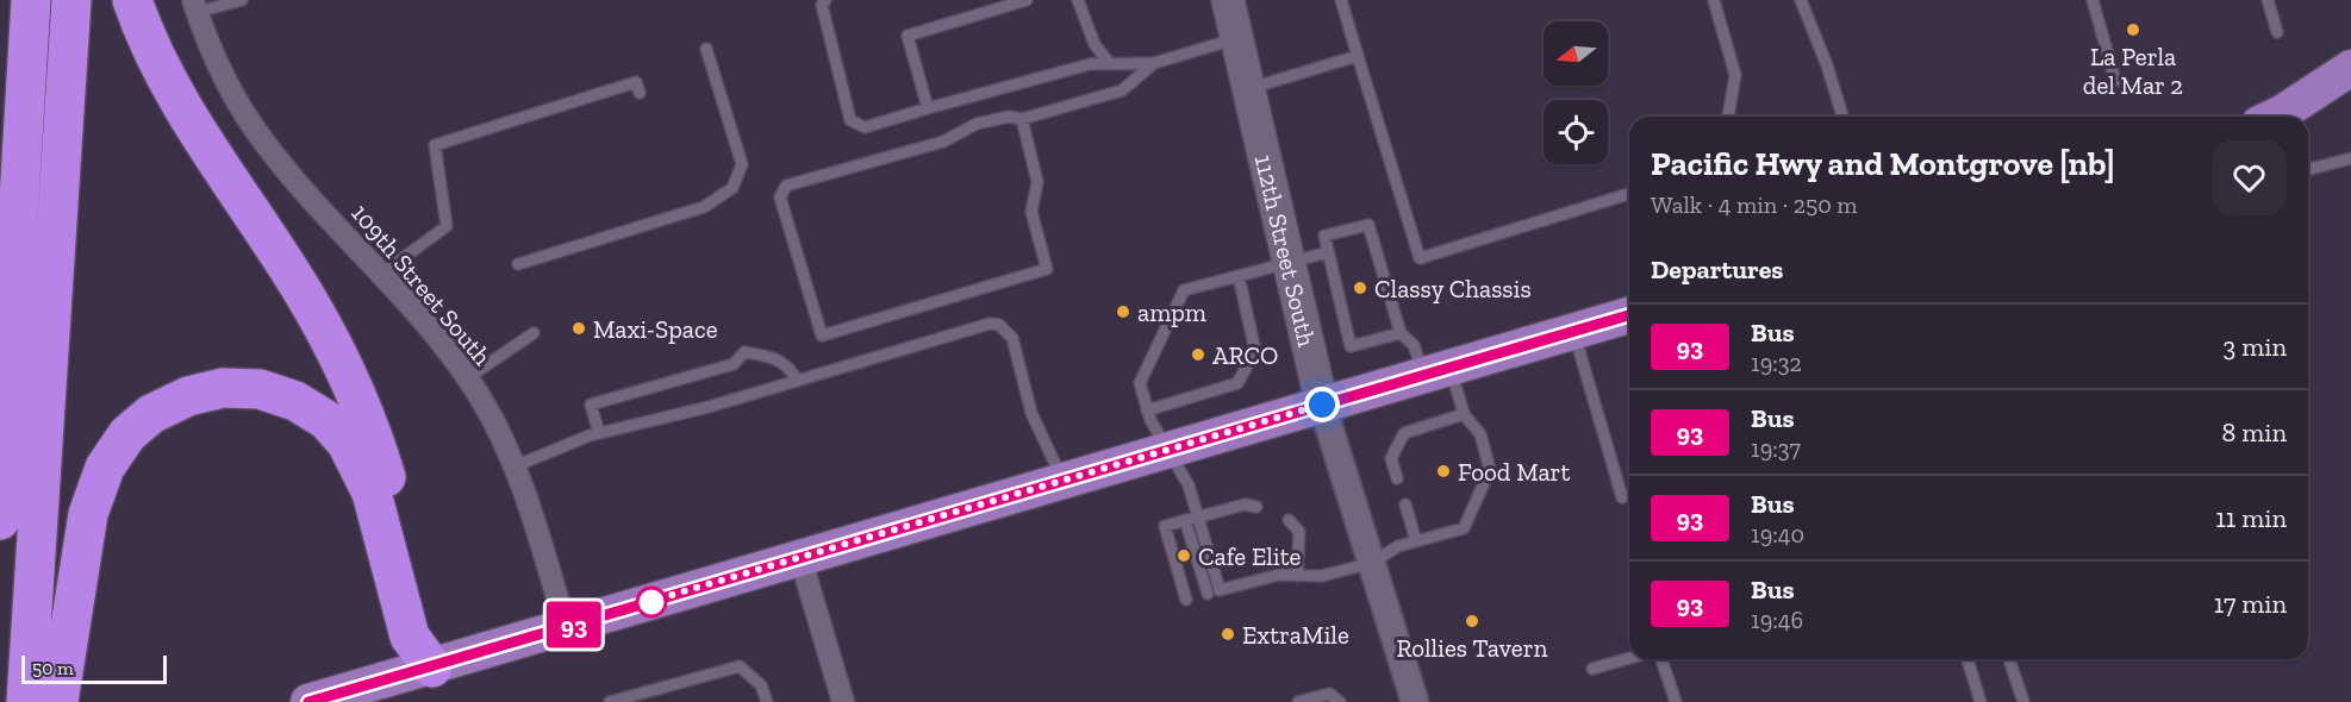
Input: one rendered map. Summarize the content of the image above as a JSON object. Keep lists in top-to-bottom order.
{
  "streets": {
    "main road": ["112th Street South"],
    "street": ["109th Street South"]
  },
  "places": [
    "La Perla del Mar 2",
    "Classy Chassis",
    "ampm",
    "Maxi-Space",
    "ARCO",
    "Food Mart",
    "Cafe Elite",
    "Rollies Tavern",
    "ExtraMile"
  ],
  "lines": ["bus line 93"],
  "scale_bar": "50 m",
  "north": "left",
  "page": {
    "on_map": "93",
    "heading": [
      ["Pacific Hwy and Montgrove [nb]", "Walk · 4 min · 250 m"],
      "Departures"
    ],
    "list": [
      {
        "mark": "93",
        "name": "Bus",
        "note": "19:32",
        "value": "3 min"
      },
      {
        "mark": "93",
        "name": "Bus",
        "note": "19:37",
        "value": "8 min"
      },
      {
        "mark": "93",
        "name": "Bus",
        "note": "19:40",
        "value": "11 min"
      },
      {
        "mark": "93",
        "name": "Bus",
        "note": "19:46",
        "value": "17 min"
      }
    ],
    "scale": "50 m"
  }
}
